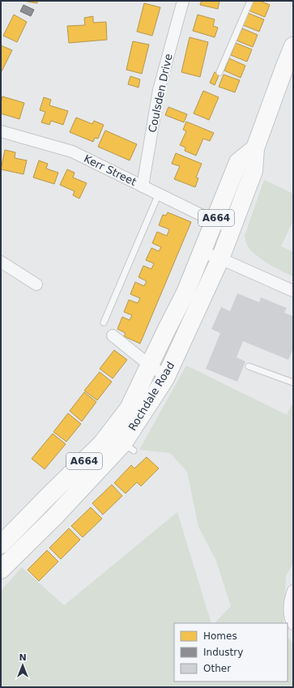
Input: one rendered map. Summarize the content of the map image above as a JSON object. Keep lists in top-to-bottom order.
{
  "streets": {
    "main road": ["A664", "Rochdale Road"],
    "street": ["Coulsden Drive", "Kerr Street"]
  },
  "crossings": [
    ["Coulsden Drive", "Kerr Street"],
    ["Kerr Street", "Rochdale Road"]
  ],
  "legend": ["Homes", "Industry", "Other"],
  "north": "top"
}
